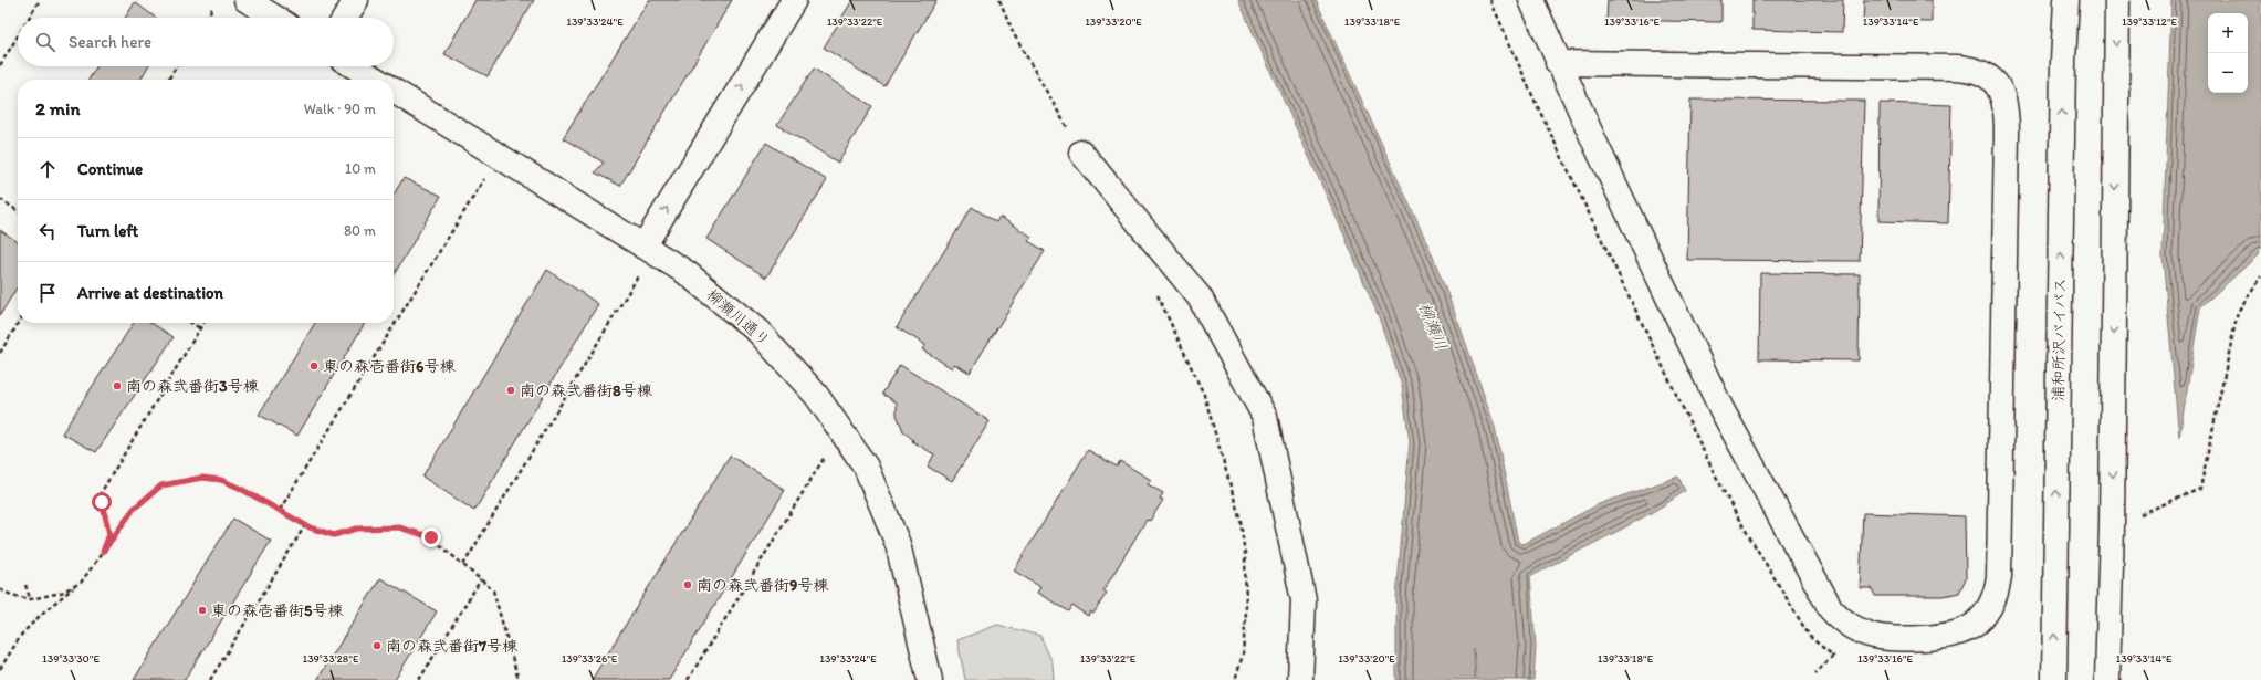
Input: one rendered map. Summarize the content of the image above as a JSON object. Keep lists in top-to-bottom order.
{
  "streets": {
    "main road": ["柳瀬川通り", "浦和所沢バイパス"]
  },
  "water": ["柳瀬川"],
  "places": [
    "東の森壱番街6号棟",
    "南の森弐番街3号棟",
    "南の森弐番街8号棟",
    "南の森弐番街9号棟",
    "東の森壱番街5号棟",
    "南の森弐番街7号棟"
  ],
  "page": {
    "map_buttons": ["+", "−"],
    "search": "Search here",
    "heading": ["2 min", "Walk · 90 m"],
    "list": [
      ["Continue", "10 m"],
      ["Turn left", "80 m"],
      "Arrive at destination"
    ]
  },
  "coordinates": [
    "139°33'24\"E",
    "139°33'22\"E",
    "139°33'20\"E",
    "139°33'18\"E",
    "139°33'16\"E",
    "139°33'14\"E",
    "139°33'12\"E",
    "139°33'30\"E",
    "139°33'28\"E",
    "139°33'26\"E"
  ]
}
